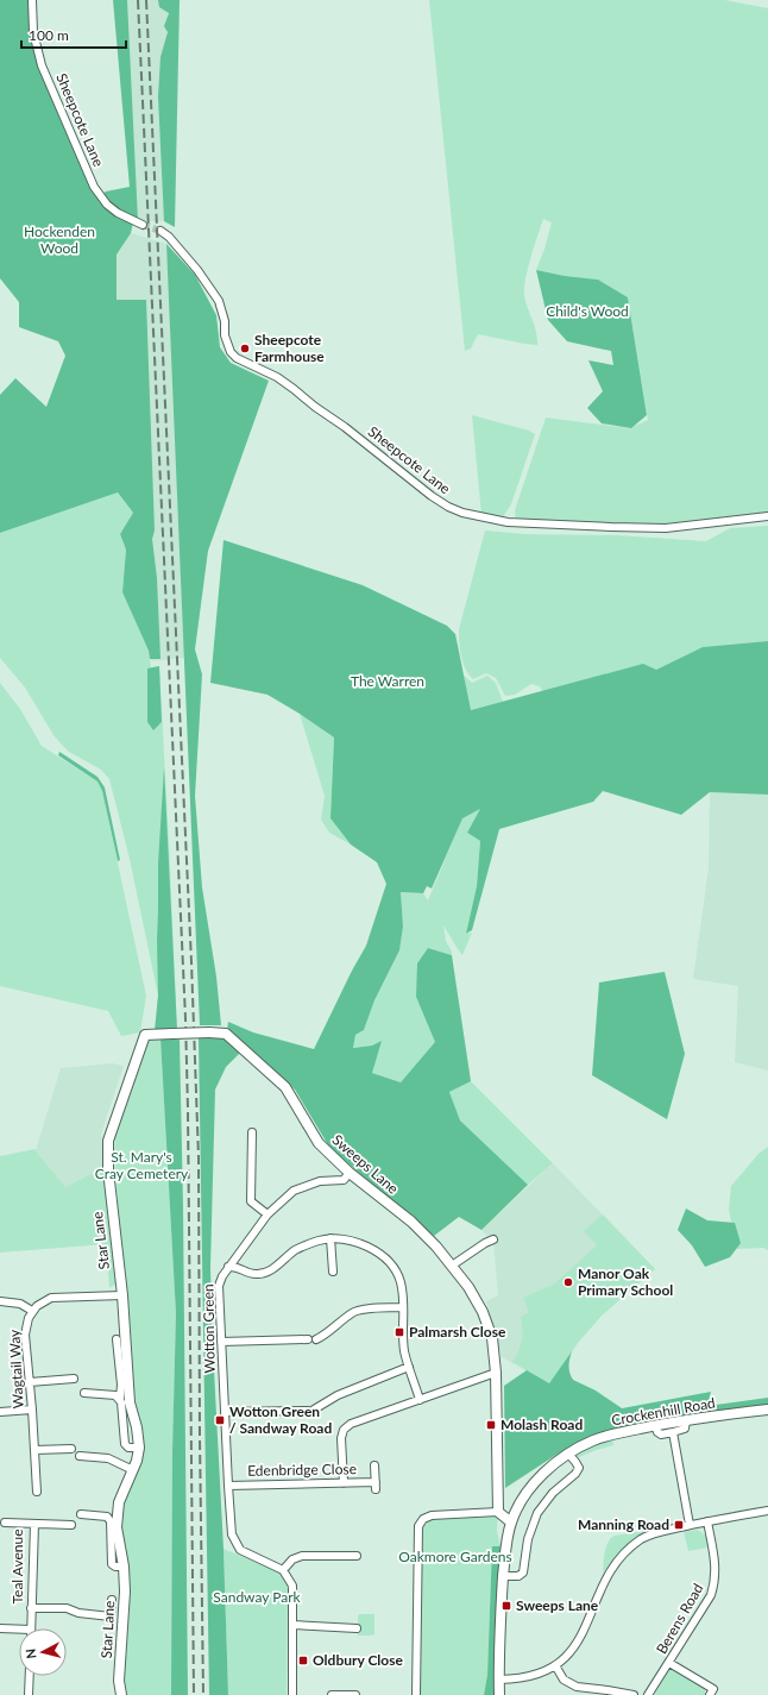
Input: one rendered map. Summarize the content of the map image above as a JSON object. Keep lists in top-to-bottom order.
{
  "streets": {
    "street": [
      "Sheepcote Lane",
      "Sweeps Lane",
      "Star Lane",
      "Wotton Green",
      "Wagtail Way",
      "Crockenhill Road",
      "Edenbridge Close",
      "Teal Avenue",
      "Berens Road"
    ]
  },
  "crossings": [
    ["Sweeps Lane", "Star Lane"],
    ["Star Lane", "Wagtail Way"],
    ["Wotton Green", "Edenbridge Close"]
  ],
  "parks": [
    "Hockenden Wood",
    "Child's Wood",
    "The Warren",
    "St. Mary's Cray Cemetery",
    "Oakmore Gardens",
    "Sandway Park"
  ],
  "places": {
    "other": ["Sheepcote Farmhouse", "Manor Oak Primary School"],
    "transit": [
      "Palmarsh Close",
      "Wotton Green / Sandway Road",
      "Molash Road",
      "Manning Road",
      "Sweeps Lane",
      "Oldbury Close"
    ]
  },
  "scale_bar": "100 m",
  "north": "left"
}
